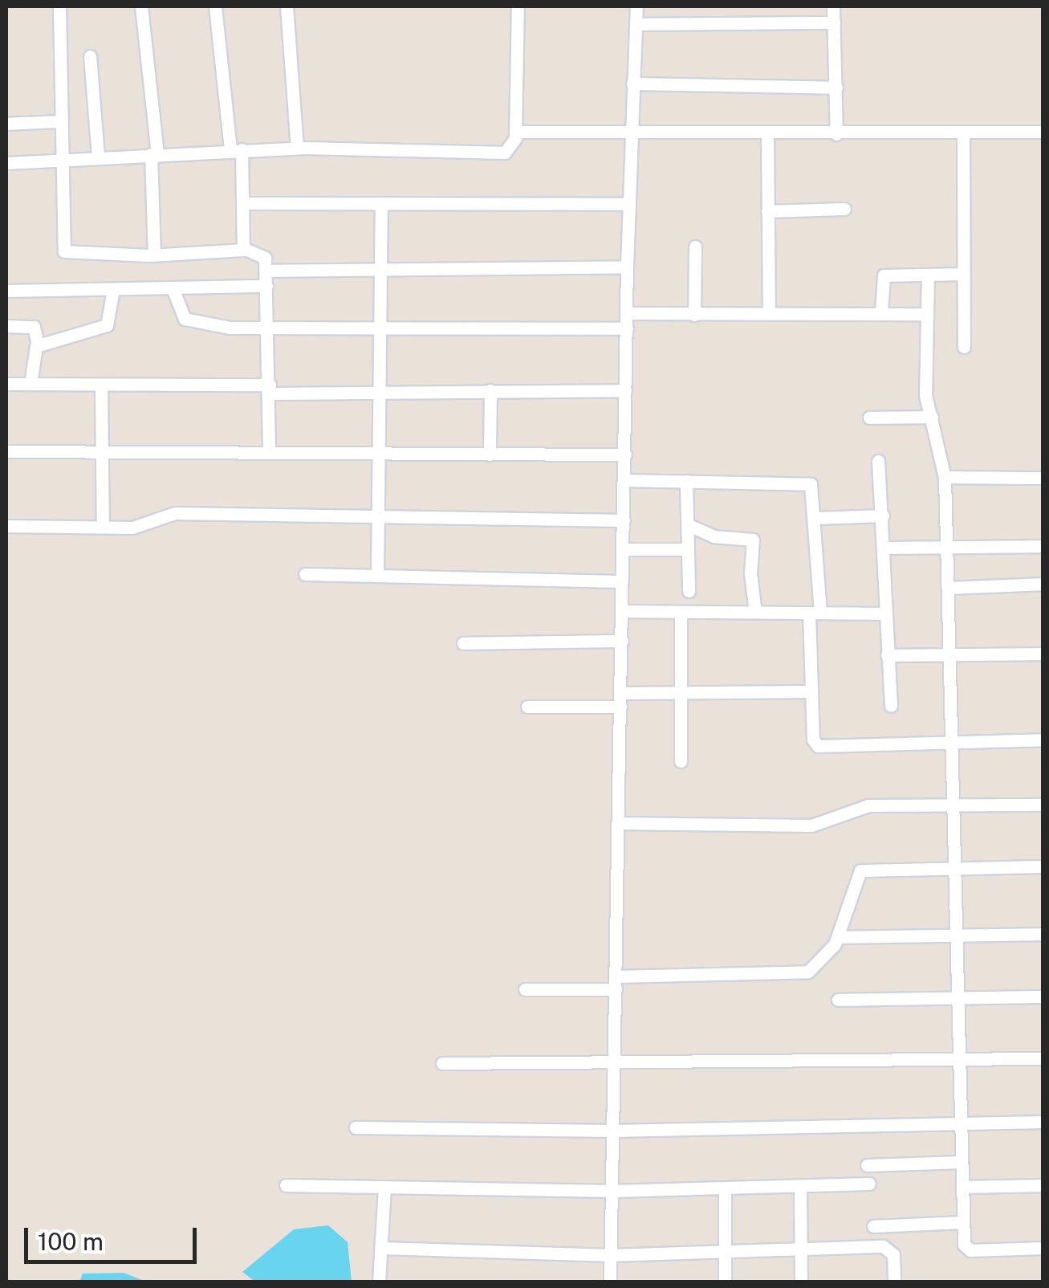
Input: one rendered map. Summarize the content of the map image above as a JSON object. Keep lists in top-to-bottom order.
{
  "scale_bar": "100 m"
}
